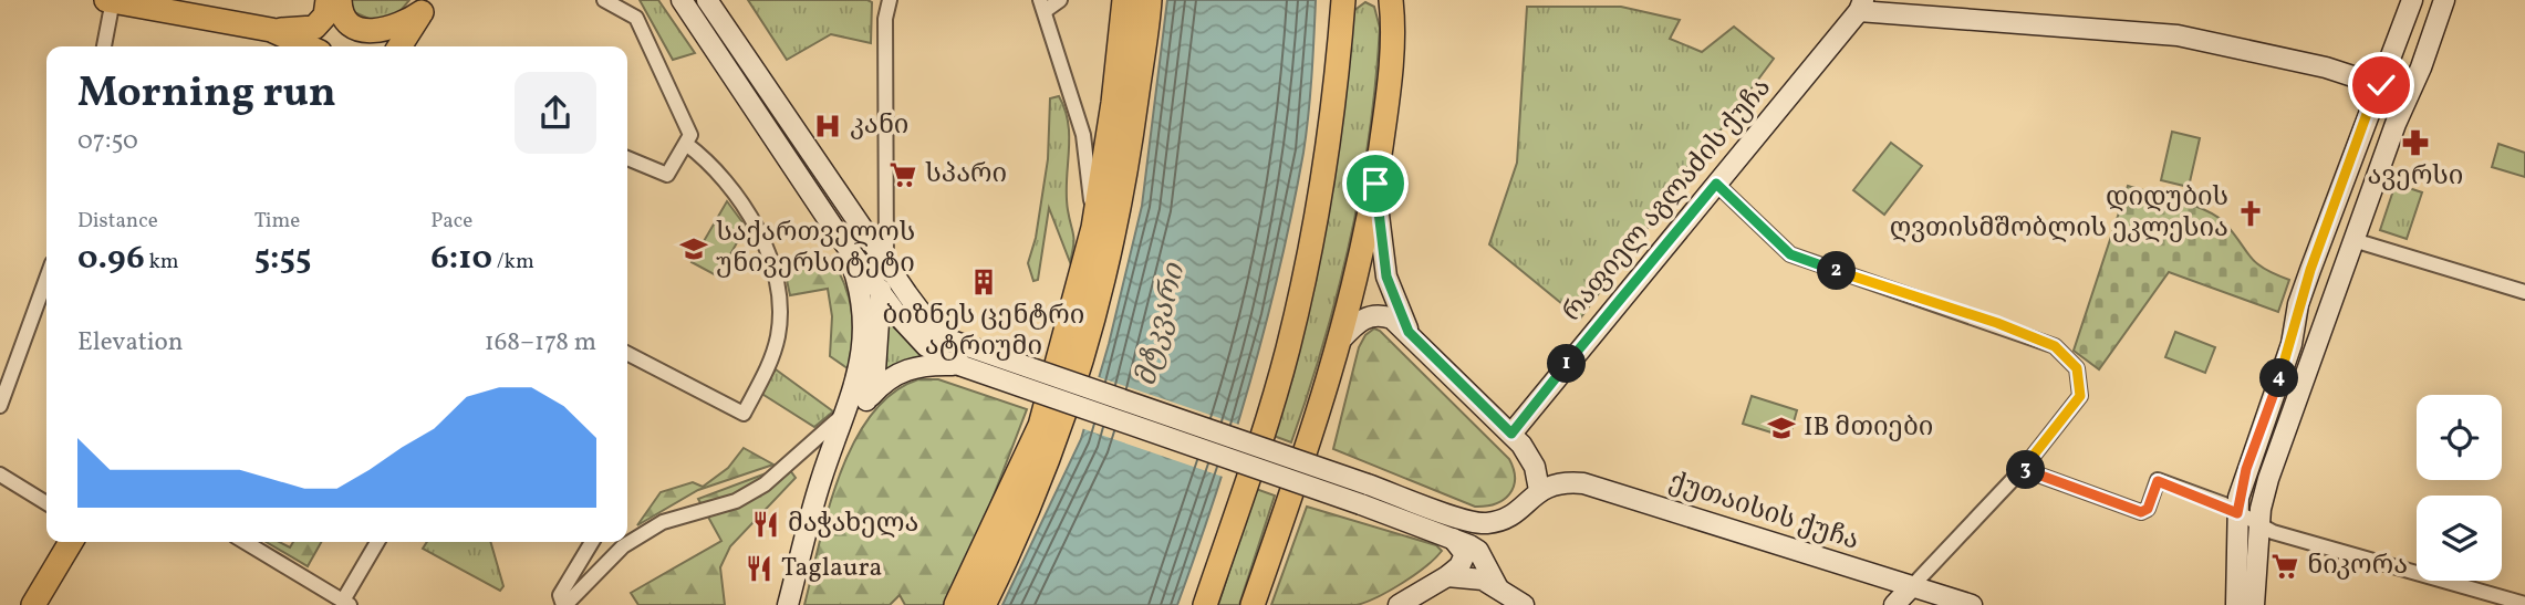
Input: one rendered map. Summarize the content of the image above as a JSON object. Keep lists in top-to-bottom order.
{
  "streets": {
    "main road": ["რაფიელ აგლაძის ქუჩა", "ქუთაისის ქუჩა"]
  },
  "water": ["მტკვარი"],
  "places": {
    "hospital": ["კანი"],
    "pharmacy": ["ავერსი"],
    "supermarket": ["სპარი", "ნიკორა"],
    "church": ["დიდუბის ღვთისმშობლის ეკლესია"],
    "school or university": ["საქართველოს უნივერსიტეტი", "IB მთიები"],
    "building": ["ბიზნეს ცენტრი ატრიუმი"],
    "restaurant": ["მაჭახელა", "Taglaura"]
  },
  "page": {
    "heading": ["Morning run", "07:50"],
    "stats": [
      ["Distance", "0.96 km"],
      ["Time", "5:55"],
      ["Pace", "6:10 /km"]
    ],
    "pins": [
      "2",
      "1",
      "4",
      "3"
    ],
    "chart": ["Elevation", "168–178 m"]
  }
}
